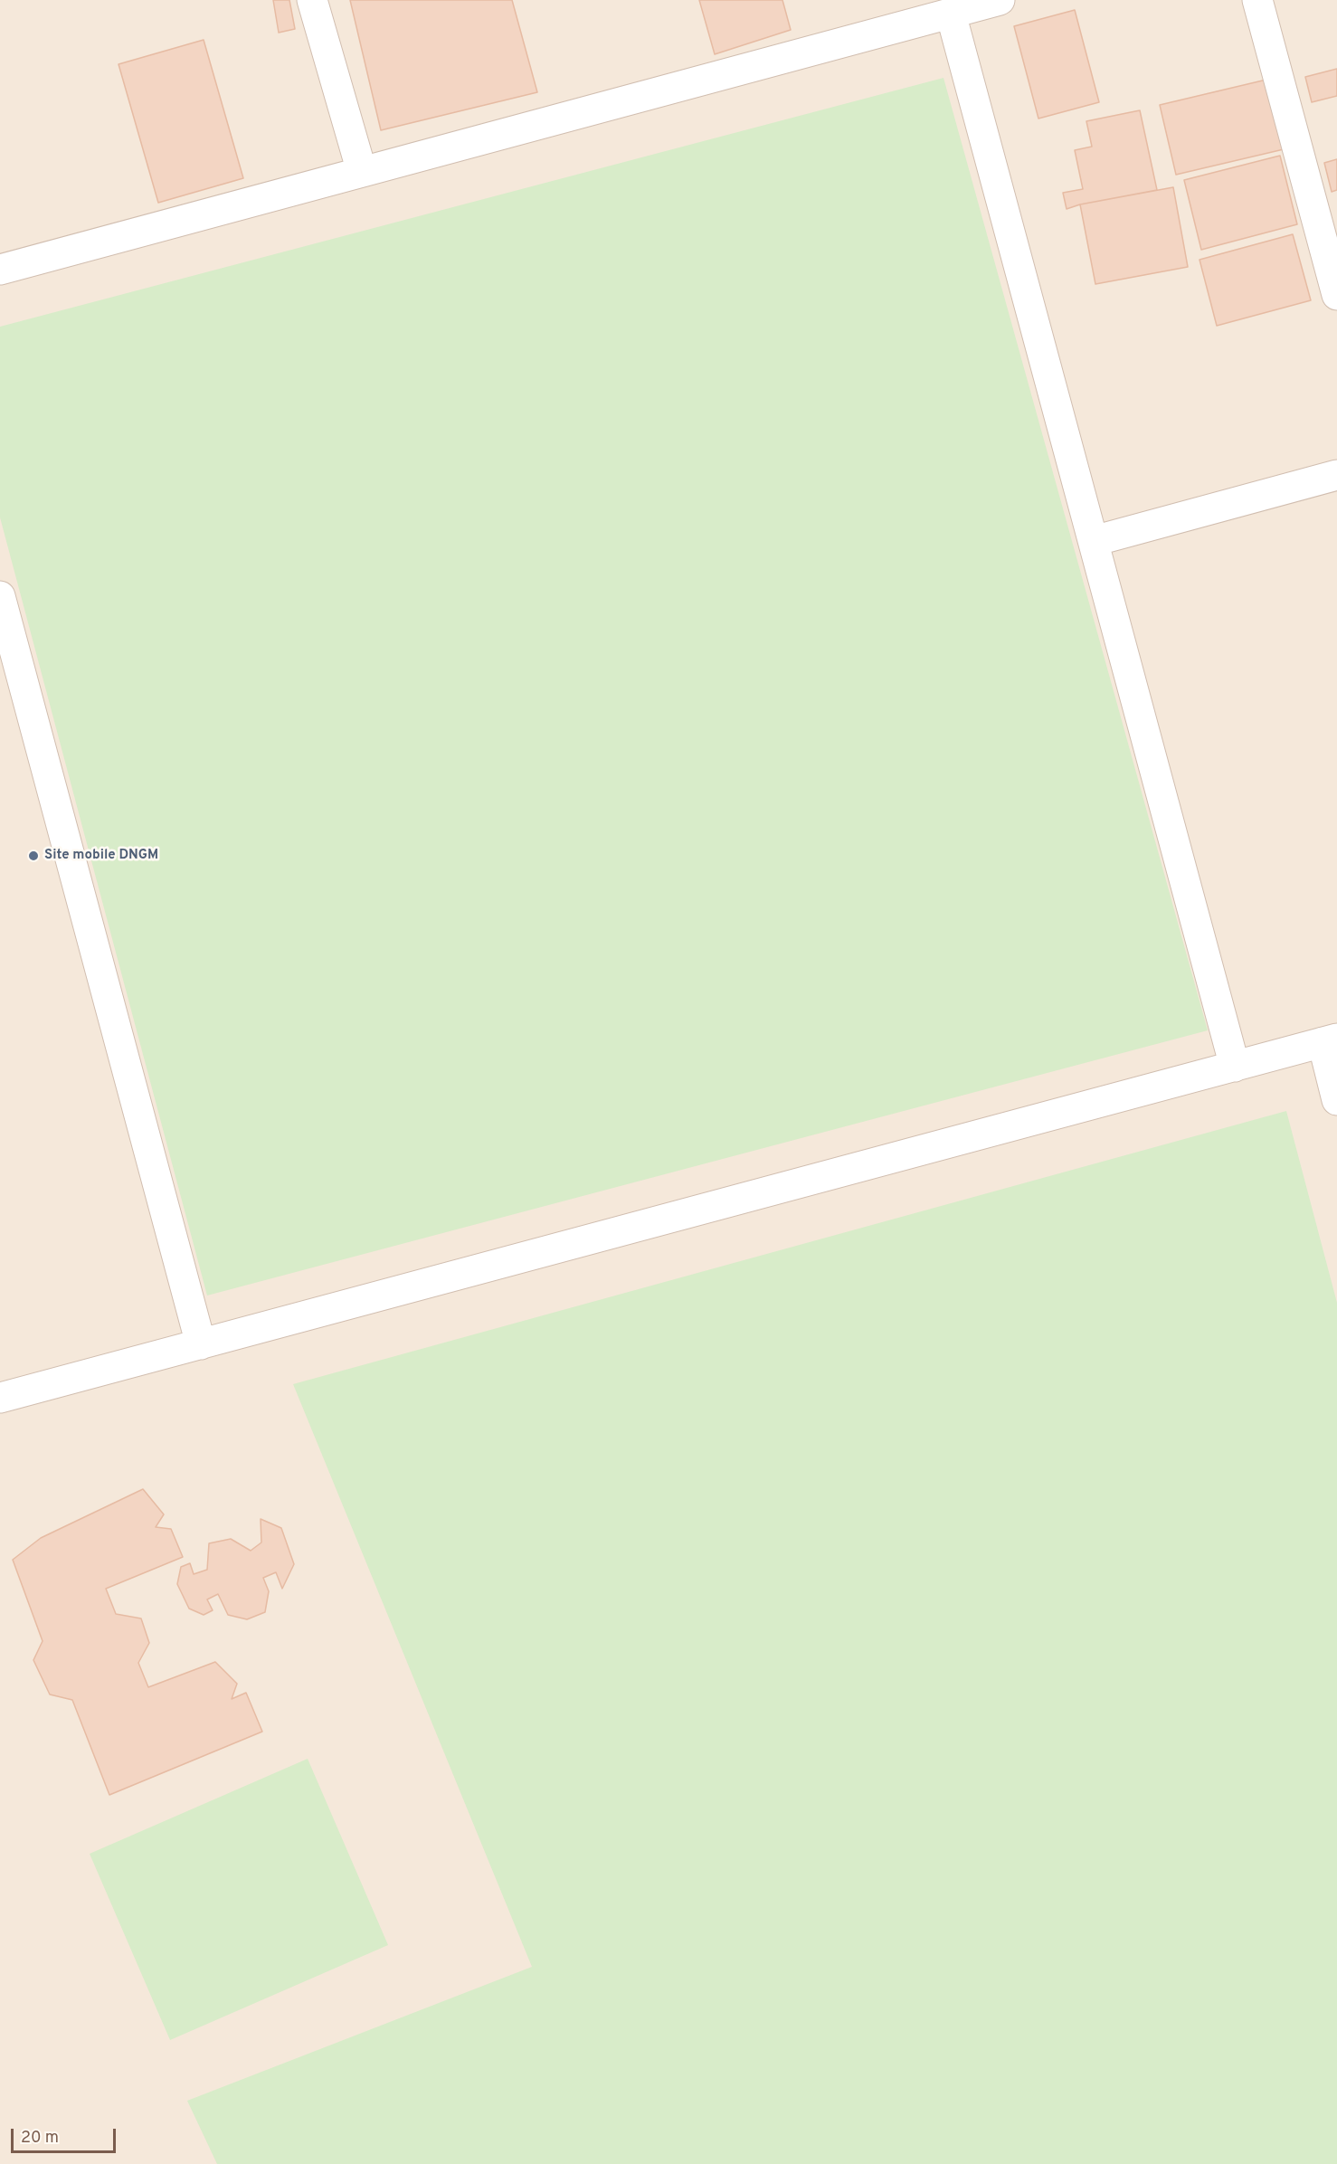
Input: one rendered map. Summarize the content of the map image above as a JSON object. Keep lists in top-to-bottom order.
{
  "places": ["Site mobile DNGM"],
  "scale_bar": "20 m"
}
